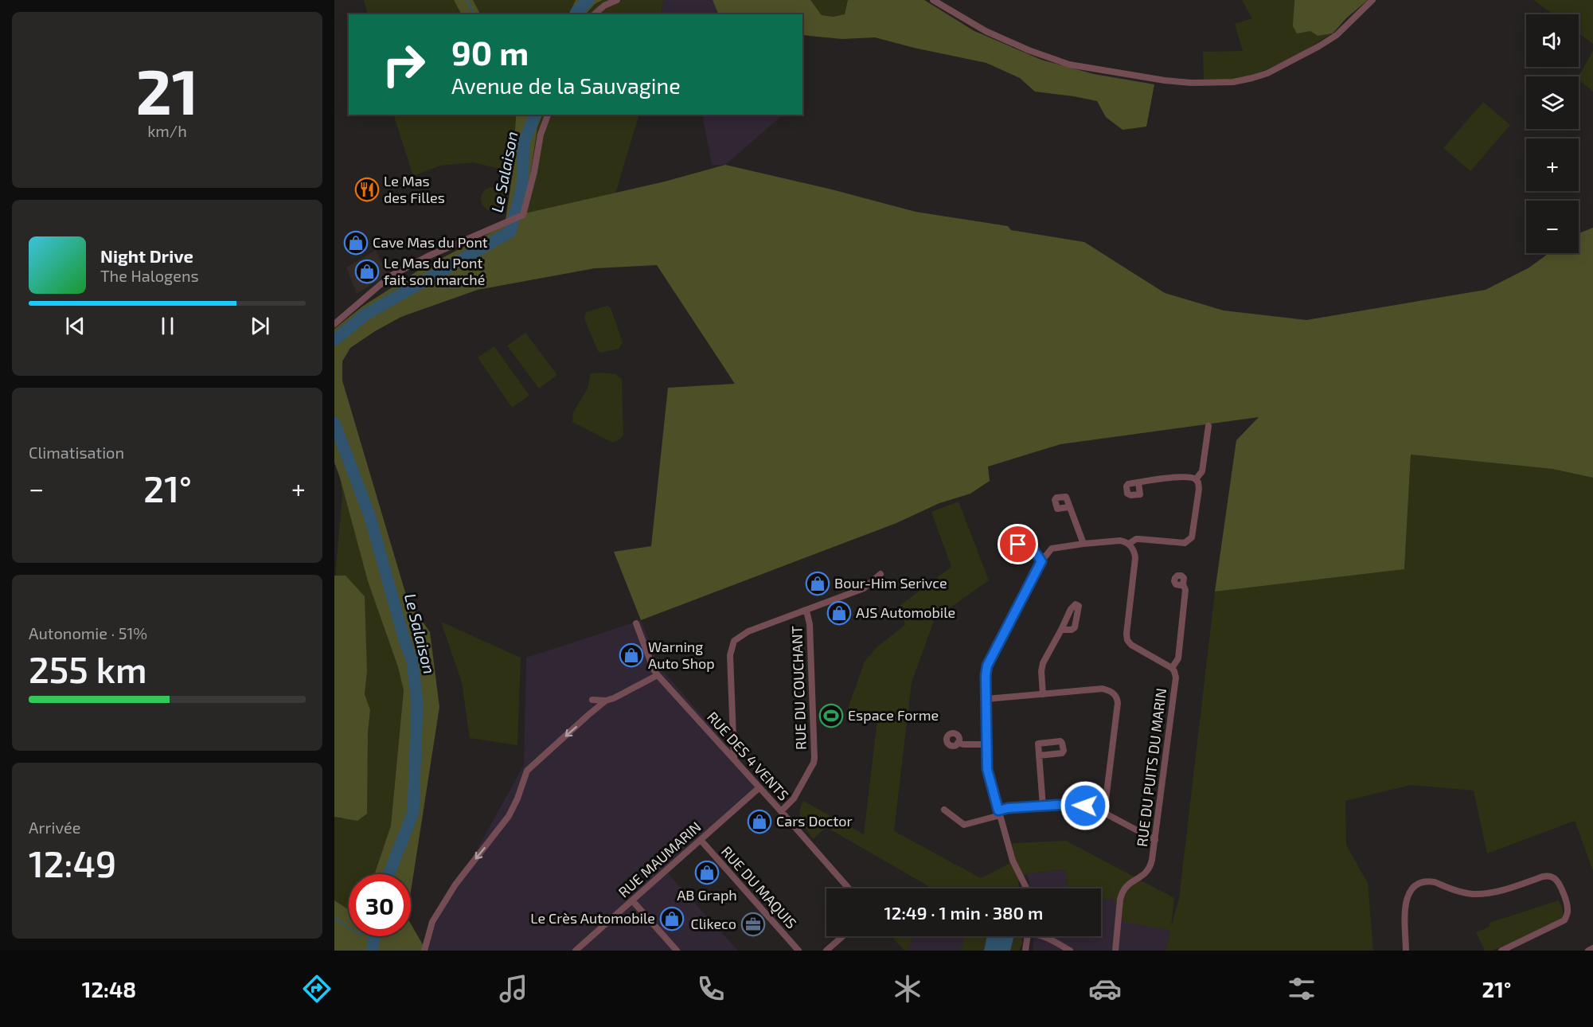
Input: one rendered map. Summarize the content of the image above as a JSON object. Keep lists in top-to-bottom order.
{
  "streets": {
    "street": [
      "RUE DU COUCHANT",
      "RUE DES 4 VENTS",
      "RUE DU PUITS DU MARIN",
      "RUE MAUMARIN",
      "RUE DU MAQUIS"
    ]
  },
  "crossings": [
    ["RUE DU COUCHANT", "RUE DES 4 VENTS"],
    ["RUE DES 4 VENTS", "RUE MAUMARIN"],
    ["RUE MAUMARIN", "RUE DU MAQUIS"]
  ],
  "water": ["Le Salaison"],
  "places": {
    "restaurant": ["Le Mas des Filles"],
    "shop": [
      "Cave Mas du Pont",
      "Le Mas du Pont fait son marché",
      "Bour-Him Serivce",
      "AJS Automobile",
      "Warning Auto Shop",
      "Cars Doctor",
      "AB Graph",
      "Le Crès Automobile"
    ],
    "sports": ["Espace Forme"],
    "office": ["Clikeco"]
  },
  "page": {
    "tile": [
      ["21", "km/h"],
      "Climatisation",
      ["Autonomie · 51%", "255 km"],
      ["Arrivée", "12:49"]
    ],
    "map_buttons": ["+", "−"],
    "turn": ["90 m", "Avenue de la Sauvagine"],
    "song": ["Night Drive", "The Halogens"],
    "heat": ["−", "21°", "+"],
    "limit": "30",
    "trip": "12:49 · 1 min · 380 m",
    "tabs": ["12:48", "21°"]
  }
}
